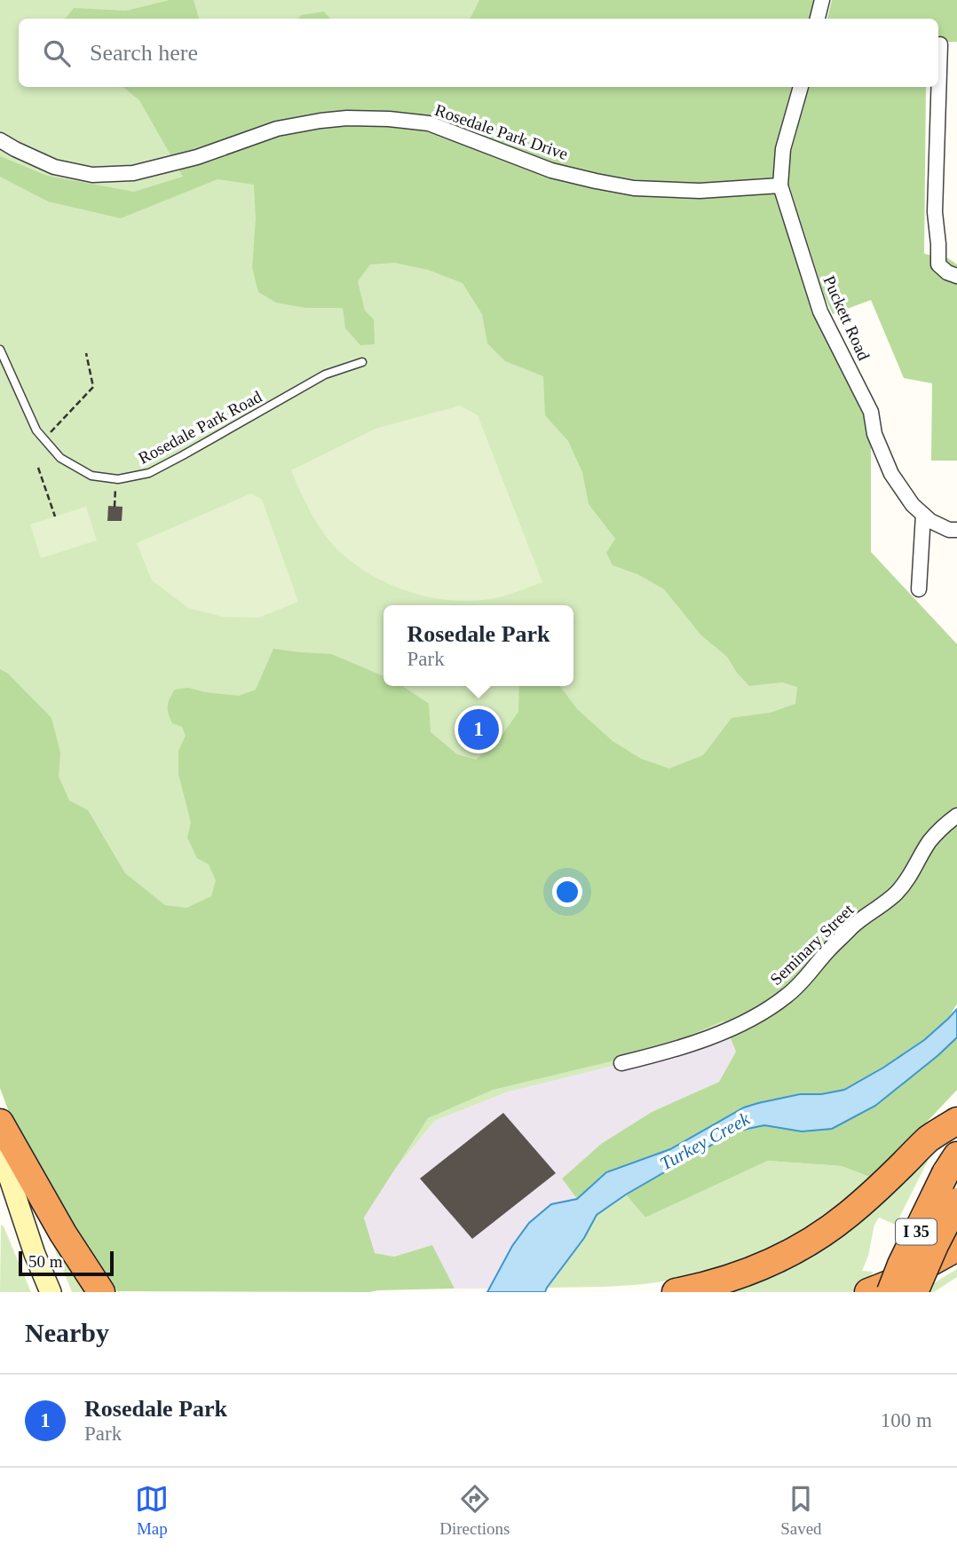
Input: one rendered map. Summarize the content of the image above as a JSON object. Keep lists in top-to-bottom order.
{
  "streets": {
    "highway": ["I 35"],
    "street": ["Rosedale Park Drive", "Puckett Road", "Seminary Street"],
    "lane": ["Rosedale Park Road"]
  },
  "crossings": [
    ["Rosedale Park Drive", "Puckett Road"]
  ],
  "water": ["Turkey Creek"],
  "scale_bar": "50 m",
  "page": {
    "search": "Search here",
    "popup": ["Rosedale Park", "Park"],
    "pins": "1",
    "scale": "50 m",
    "heading": "Nearby",
    "list": [
      {
        "mark": "1",
        "name": "Rosedale Park",
        "note": "Park",
        "value": "100 m"
      }
    ],
    "nav": ["Map", "Directions", "Saved"]
  }
}
